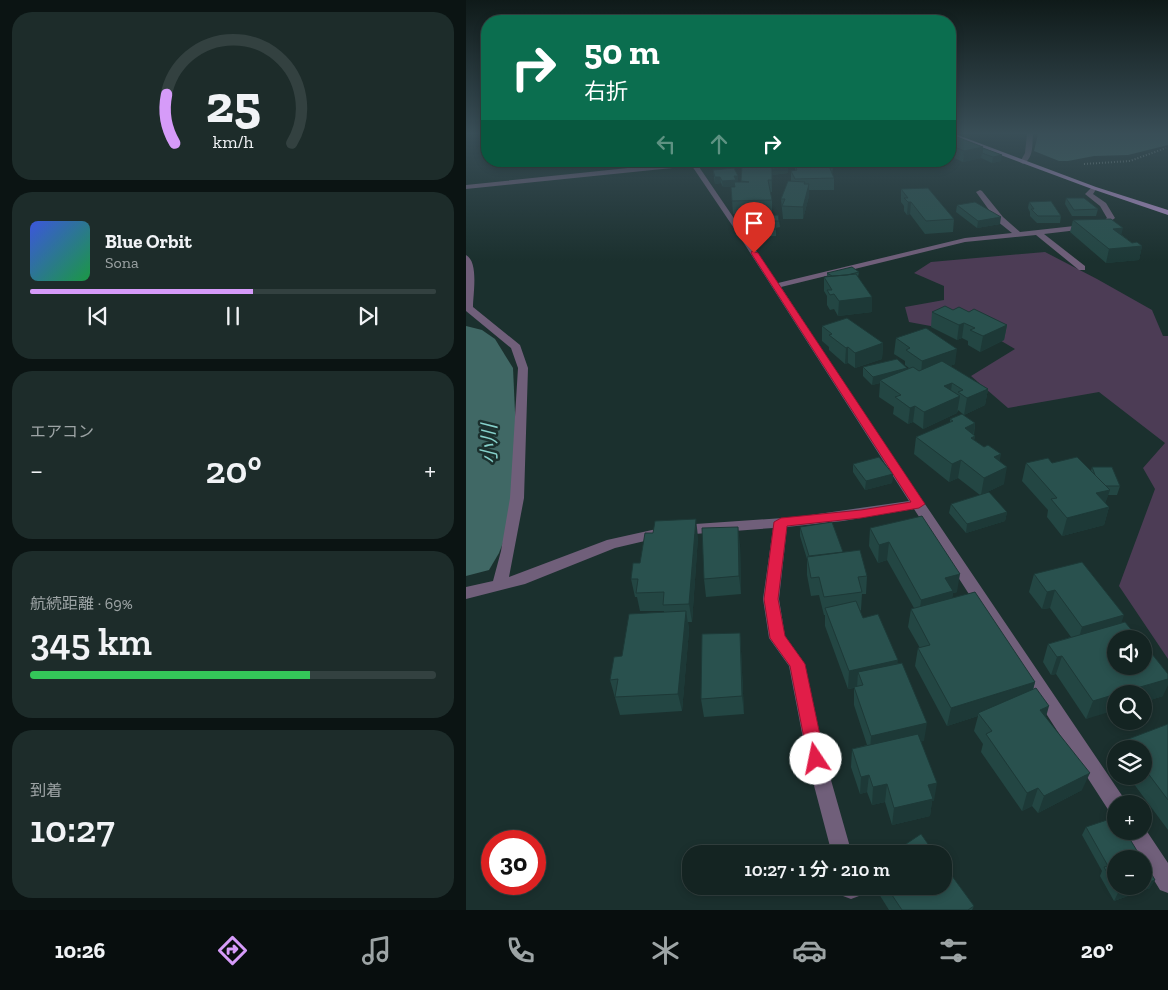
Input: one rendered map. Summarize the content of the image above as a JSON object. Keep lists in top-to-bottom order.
{
  "water": ["小川"],
  "page": {
    "turn": ["50 m", "右折"],
    "song": ["Blue Orbit", "Sona"],
    "tile": [
      "エアコン",
      ["航続距離 · 69%", "345 km"],
      ["到着", "10:27"]
    ],
    "heat": ["−", "20°", "+"],
    "map_buttons": ["+", "−"],
    "limit": "30",
    "trip": "10:27 · 1 分 · 210 m",
    "tabs": ["10:26", "20°"],
    "gauge": ["25", "km/h"]
  }
}
